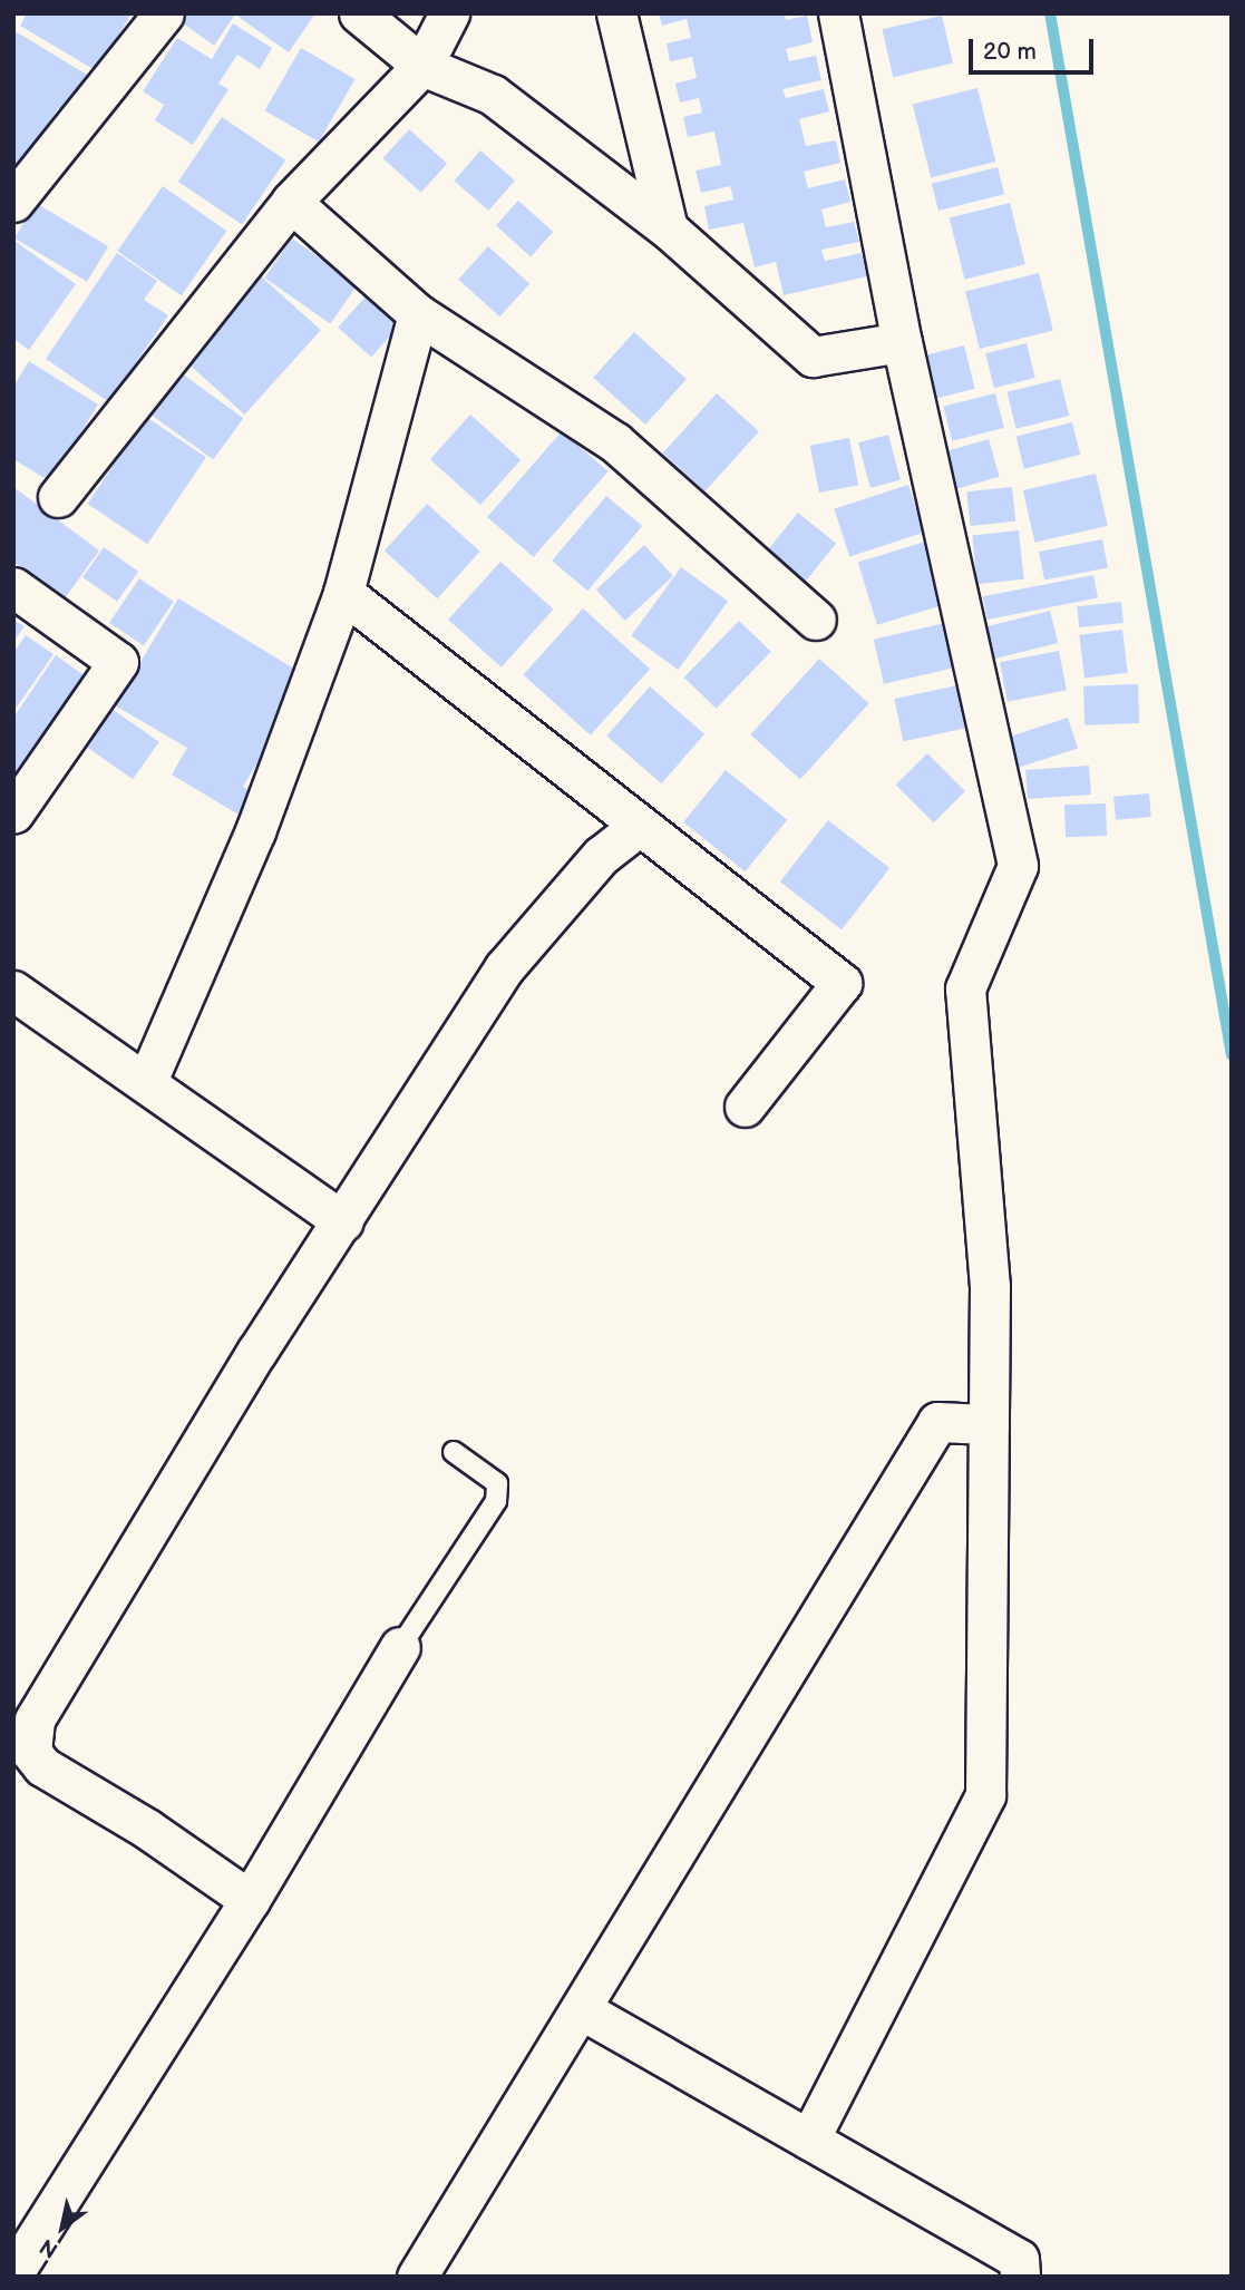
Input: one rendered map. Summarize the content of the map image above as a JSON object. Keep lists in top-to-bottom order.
{
  "scale_bar": "20 m",
  "north": "bottom left"
}
